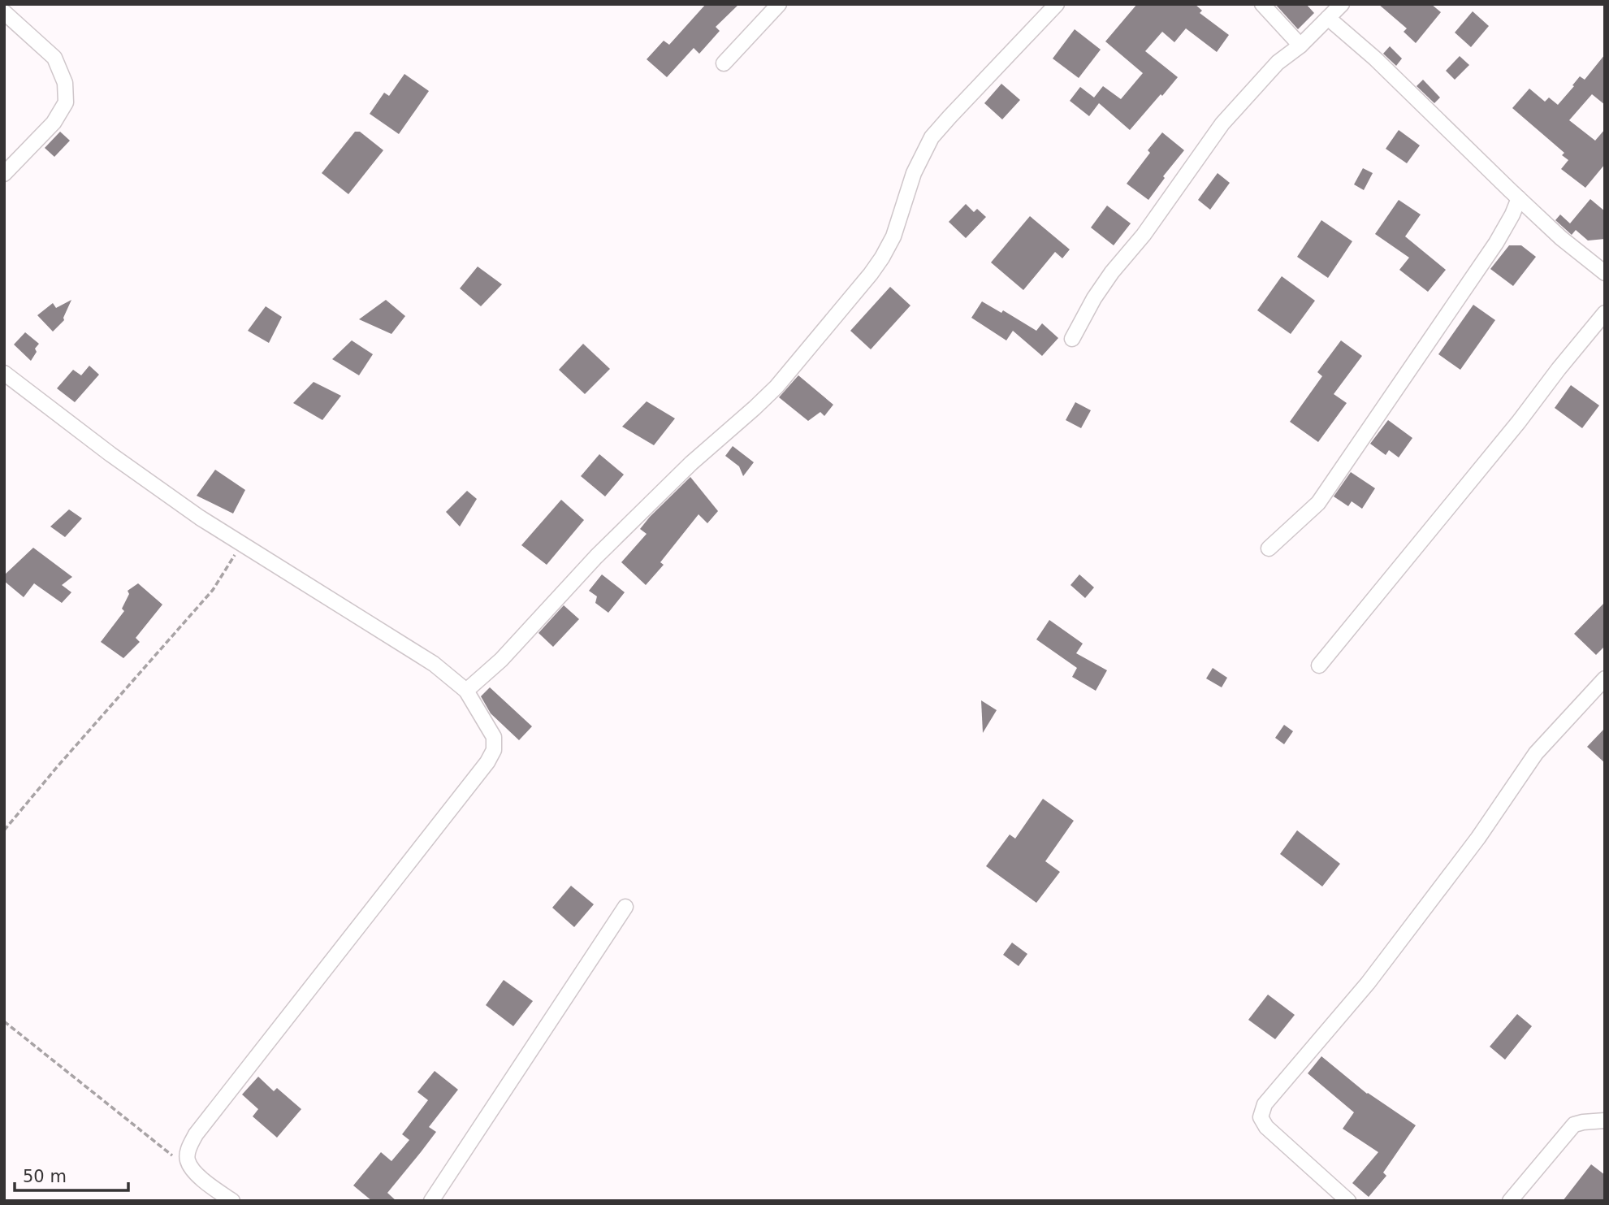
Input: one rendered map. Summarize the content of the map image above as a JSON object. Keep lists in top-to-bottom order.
{
  "scale_bar": "50 m"
}
